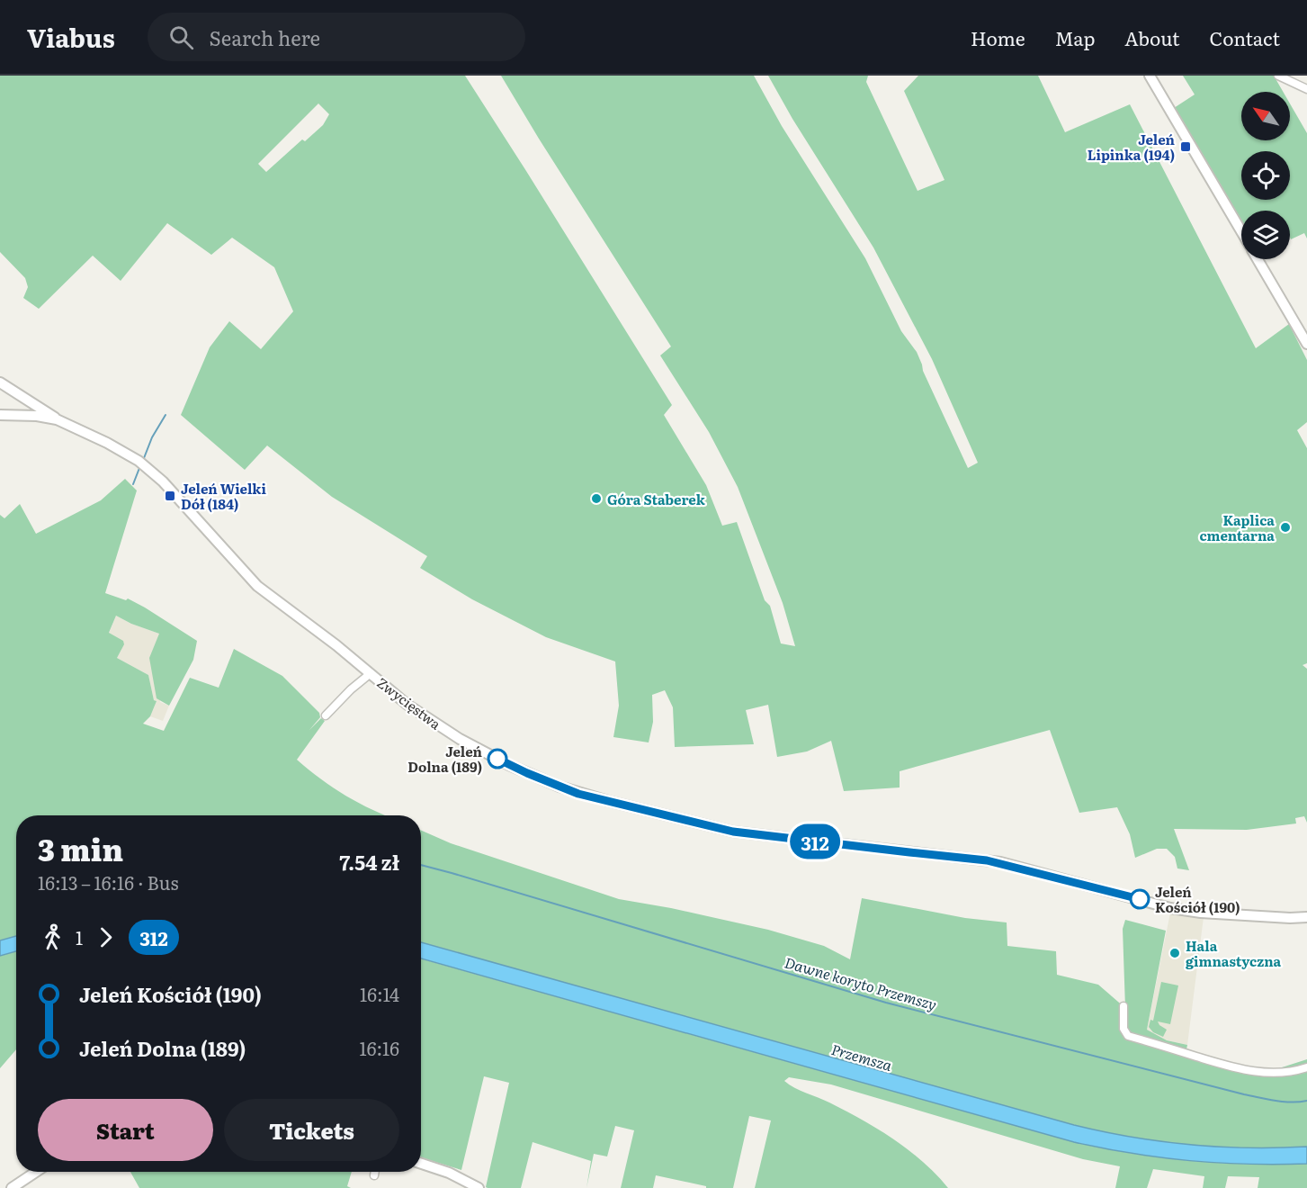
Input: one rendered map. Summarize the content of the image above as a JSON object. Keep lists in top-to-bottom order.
{
  "streets": {
    "street": ["Zwycięstwa"]
  },
  "water": ["Dawne koryto Przemszy", "Przemsza"],
  "places": {
    "transit": ["Jeleń Lipinka (194)", "Jeleń Wielki Dół (184)"],
    "other": [
      "Góra Staberek",
      "Kaplica cmentarna",
      "Jeleń Dolna (189)",
      "Jeleń Kościół (190)",
      "Hala gimnastyczna"
    ]
  },
  "lines": ["bus line 312"],
  "north": "top left",
  "page": {
    "header": "Viabus",
    "search": "Search here",
    "nav": [
      "Home",
      "Map",
      "About",
      "Contact"
    ],
    "on_map": "312",
    "heading": ["3 min", "16:13 – 16:16 · Bus", "7.54 zł"],
    "legs": ["1", "312"],
    "list": [
      {
        "name": "Jeleń Kościół (190)",
        "value": "16:14"
      },
      {
        "name": "Jeleń Dolna (189)",
        "value": "16:16"
      }
    ],
    "buttons": ["Start", "Tickets"]
  }
}
